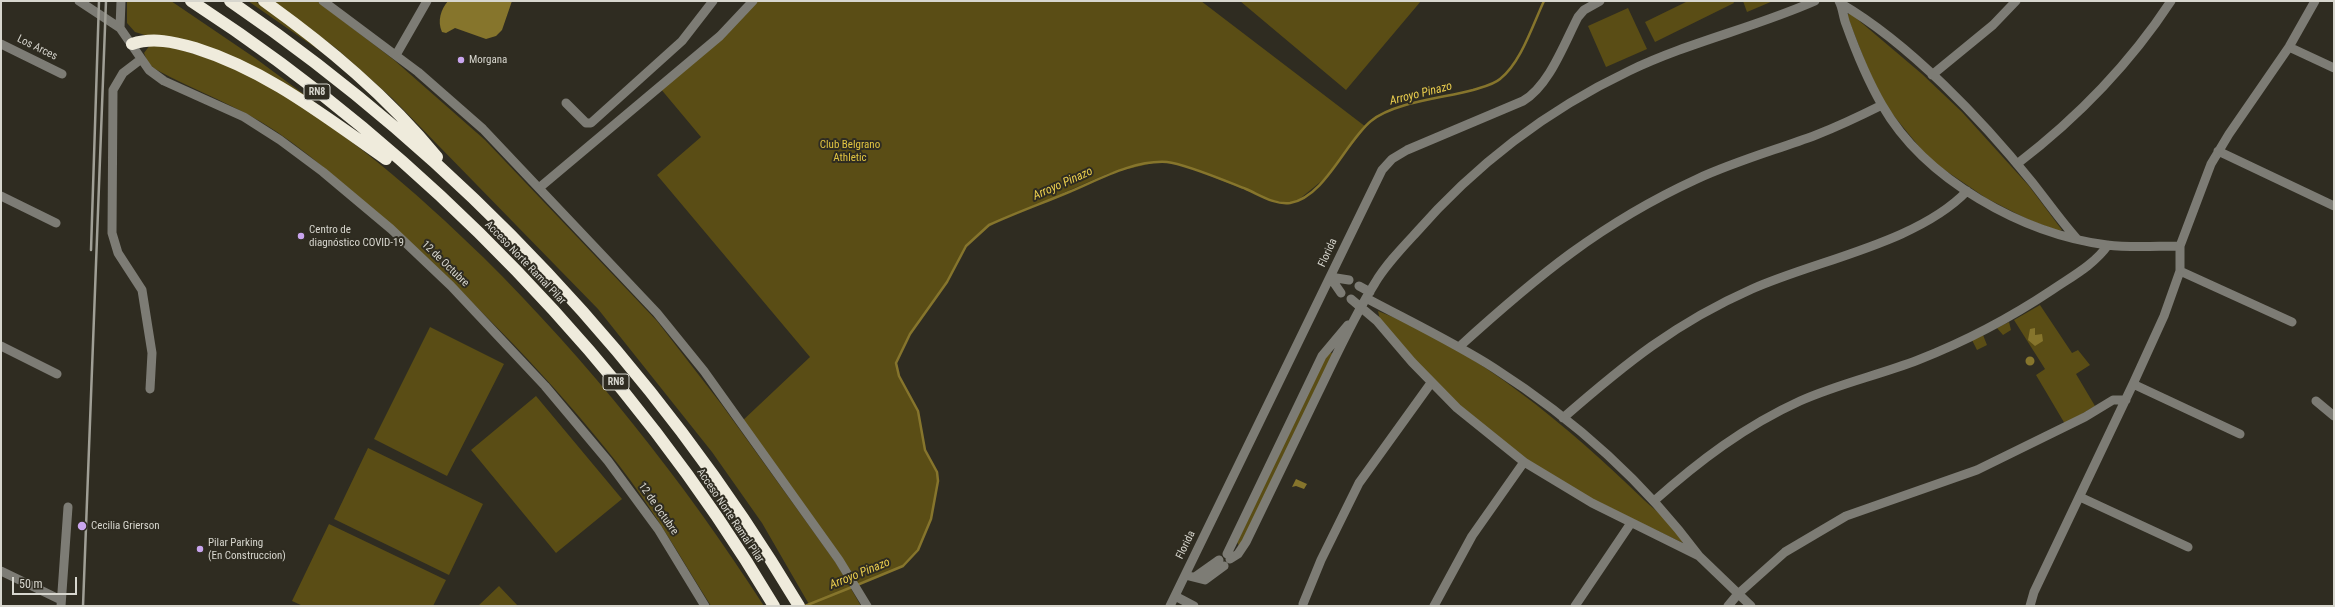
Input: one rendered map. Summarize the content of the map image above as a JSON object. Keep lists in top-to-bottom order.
{
  "streets": {
    "highway": ["RN8", "Acceso Norte Ramal Pilar"],
    "street": ["Los Arces", "Florida", "12 de Octubre"]
  },
  "water": ["Arroyo Pinazo"],
  "parks": ["Club Belgrano Athletic"],
  "places": [
    "Morgana",
    "Centro de diagnóstico COVID-19",
    "Cecilia Grierson",
    "Pilar Parking (En Construccion)"
  ],
  "scale_bar": "50 m"
}
